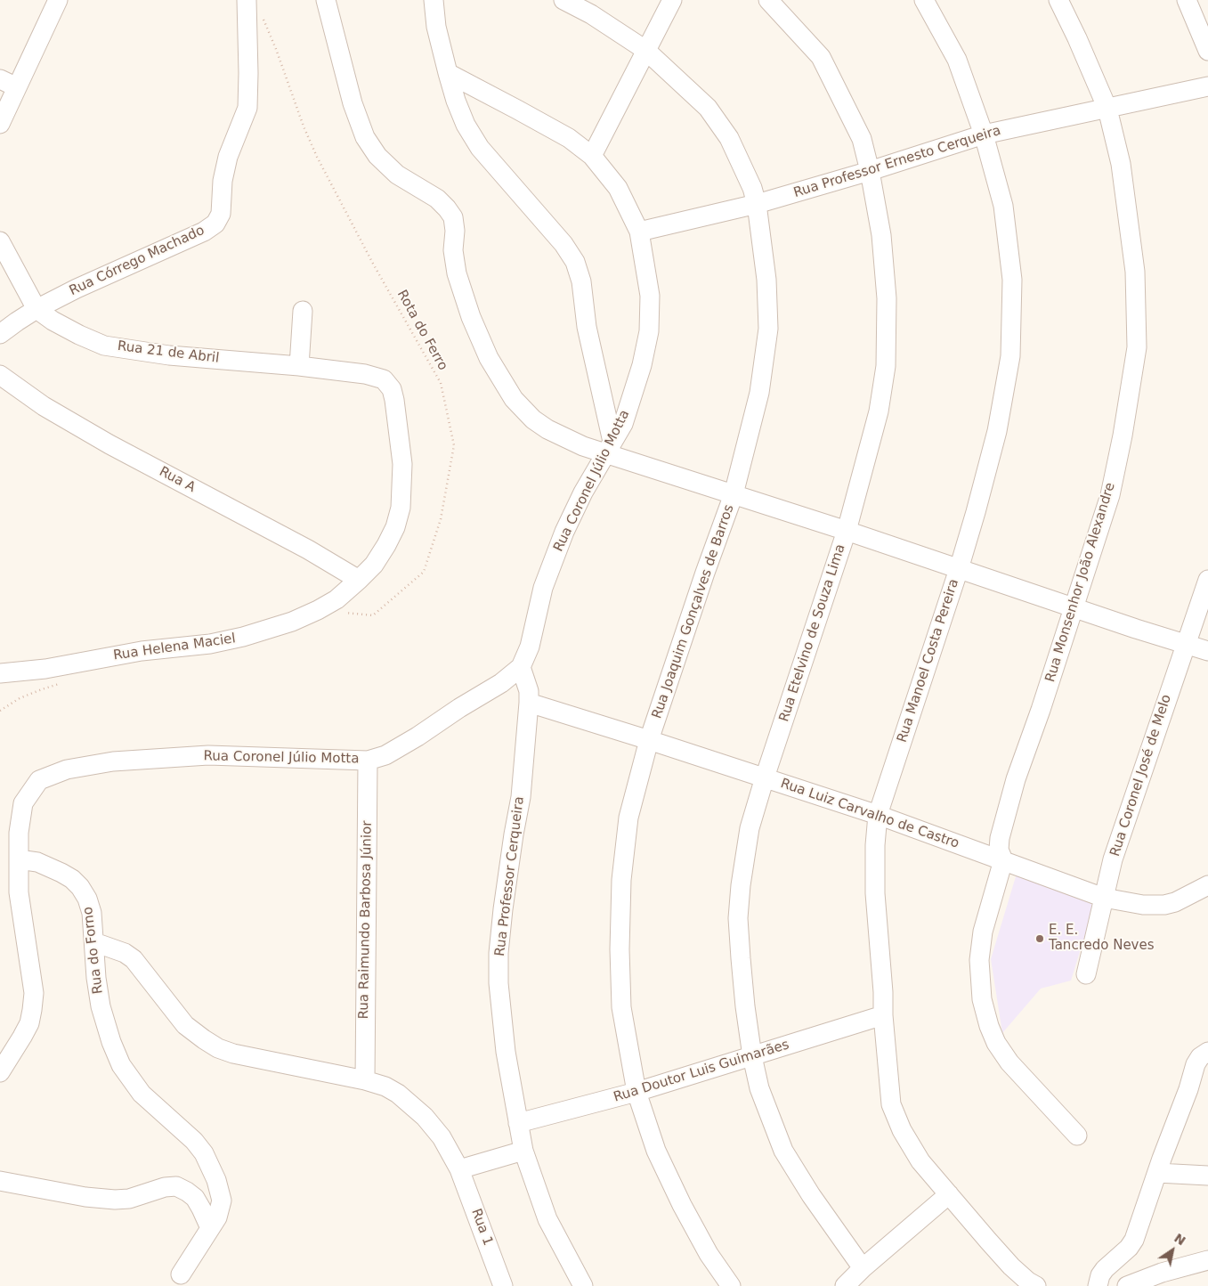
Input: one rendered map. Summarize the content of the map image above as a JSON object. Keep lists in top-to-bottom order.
{
  "streets": {
    "street": [
      "Rua Professor Ernesto Cerqueira",
      "Rua Córrego Machado",
      "Rua 21 de Abril",
      "Rua A",
      "Rua Coronel Júlio Motta",
      "Rua Monsenhor João Alexandre",
      "Rua Joaquim Gonçalves de Barros",
      "Rua Etelvino de Souza Lima",
      "Rua Helena Maciel",
      "Rua Manoel Costa Pereira",
      "Rua Coronel José de Melo",
      "Rua Luiz Carvalho de Castro",
      "Rua Professor Cerqueira",
      "Rua Raimundo Barbosa Júnior",
      "Rua do Forno",
      "Rua Doutor Luis Guimarães",
      "Rua 1"
    ],
    "path": ["Rota do Ferro"]
  },
  "crossings": [
    ["Rua Professor Ernesto Cerqueira", "Rua Coronel Júlio Motta"],
    ["Rua Professor Ernesto Cerqueira", "Rua Monsenhor João Alexandre"],
    ["Rua Professor Ernesto Cerqueira", "Rua Joaquim Gonçalves de Barros"],
    ["Rua Professor Ernesto Cerqueira", "Rua Etelvino de Souza Lima"],
    ["Rua Professor Ernesto Cerqueira", "Rua Manoel Costa Pereira"],
    ["Rua Córrego Machado", "Rua 21 de Abril"],
    ["Rota do Ferro", "Rua Helena Maciel"],
    ["Rua 21 de Abril", "Rua Helena Maciel"],
    ["Rua A", "Rua Helena Maciel"],
    ["Rua Coronel Júlio Motta", "Rua Professor Cerqueira"],
    ["Rua Coronel Júlio Motta", "Rua Raimundo Barbosa Júnior"],
    ["Rua Coronel Júlio Motta", "Rua do Forno"],
    ["Rua Monsenhor João Alexandre", "Rua Luiz Carvalho de Castro"],
    ["Rua Joaquim Gonçalves de Barros", "Rua Luiz Carvalho de Castro"],
    ["Rua Joaquim Gonçalves de Barros", "Rua Doutor Luis Guimarães"],
    ["Rua Etelvino de Souza Lima", "Rua Luiz Carvalho de Castro"],
    ["Rua Etelvino de Souza Lima", "Rua Doutor Luis Guimarães"],
    ["Rua Manoel Costa Pereira", "Rua Luiz Carvalho de Castro"],
    ["Rua Manoel Costa Pereira", "Rua Doutor Luis Guimarães"],
    ["Rua Coronel José de Melo", "Rua Luiz Carvalho de Castro"],
    ["Rua Luiz Carvalho de Castro", "Rua Professor Cerqueira"],
    ["Rua Professor Cerqueira", "Rua Doutor Luis Guimarães"],
    ["Rua Raimundo Barbosa Júnior", "Rua 1"],
    ["Rua do Forno", "Rua 1"]
  ],
  "places": ["E. E. Tancredo Neves"],
  "north": "top right"
}
